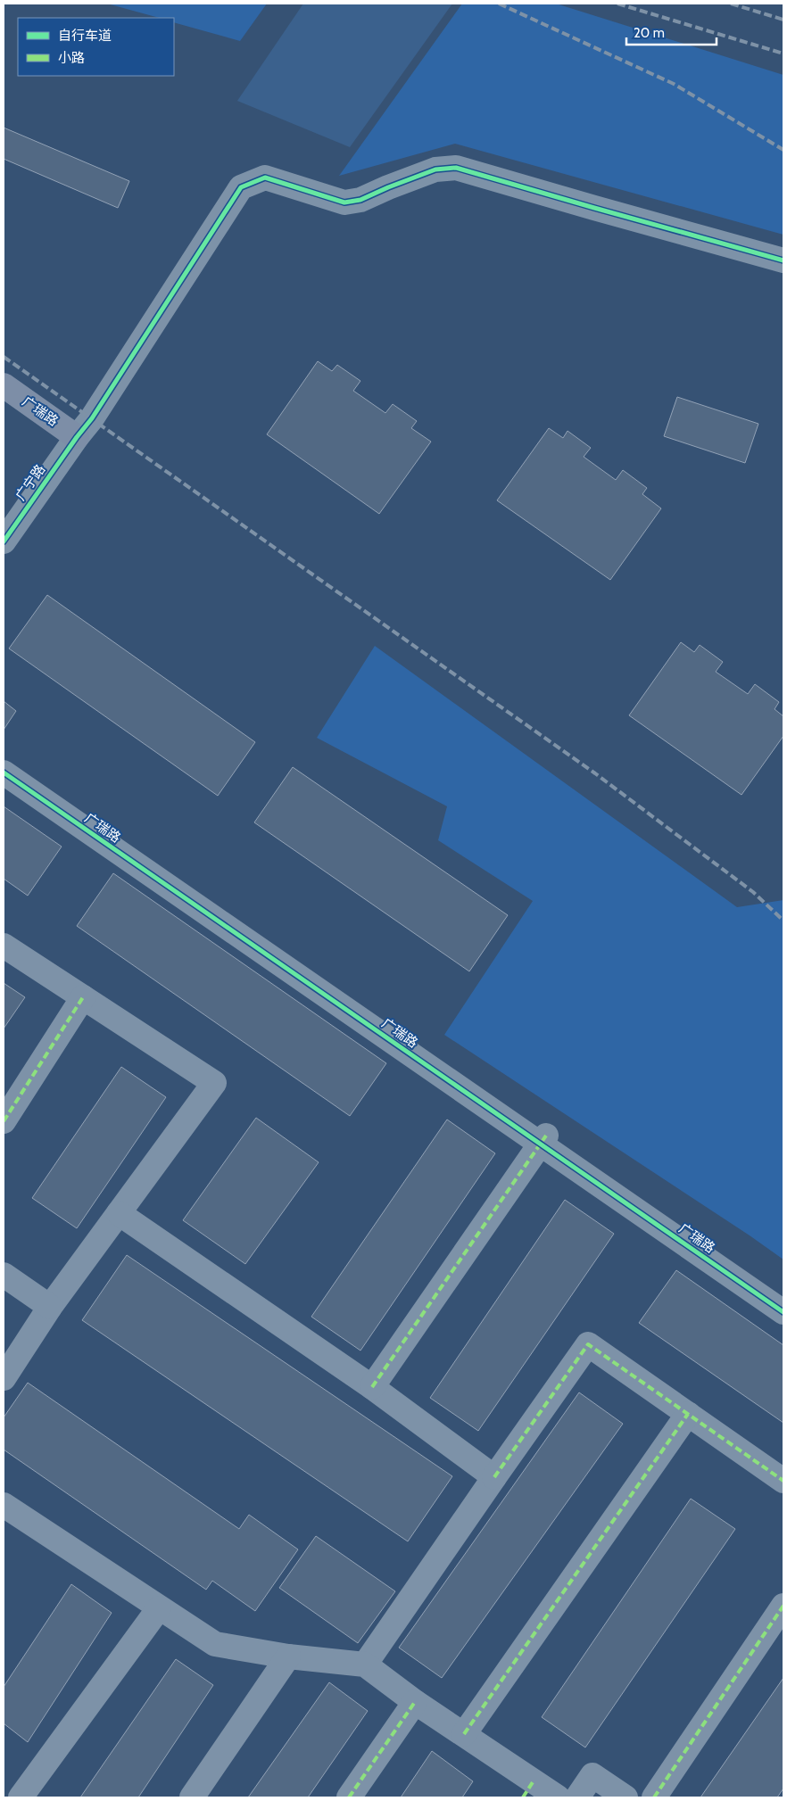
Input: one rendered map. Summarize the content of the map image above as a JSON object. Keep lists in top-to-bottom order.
{
  "streets": {
    "main road": ["广瑞路"],
    "street": ["广宁路"]
  },
  "crossings": [
    ["广瑞路", "广宁路"]
  ],
  "legend": ["自行车道", "小路"],
  "scale_bar": "20 m"
}
